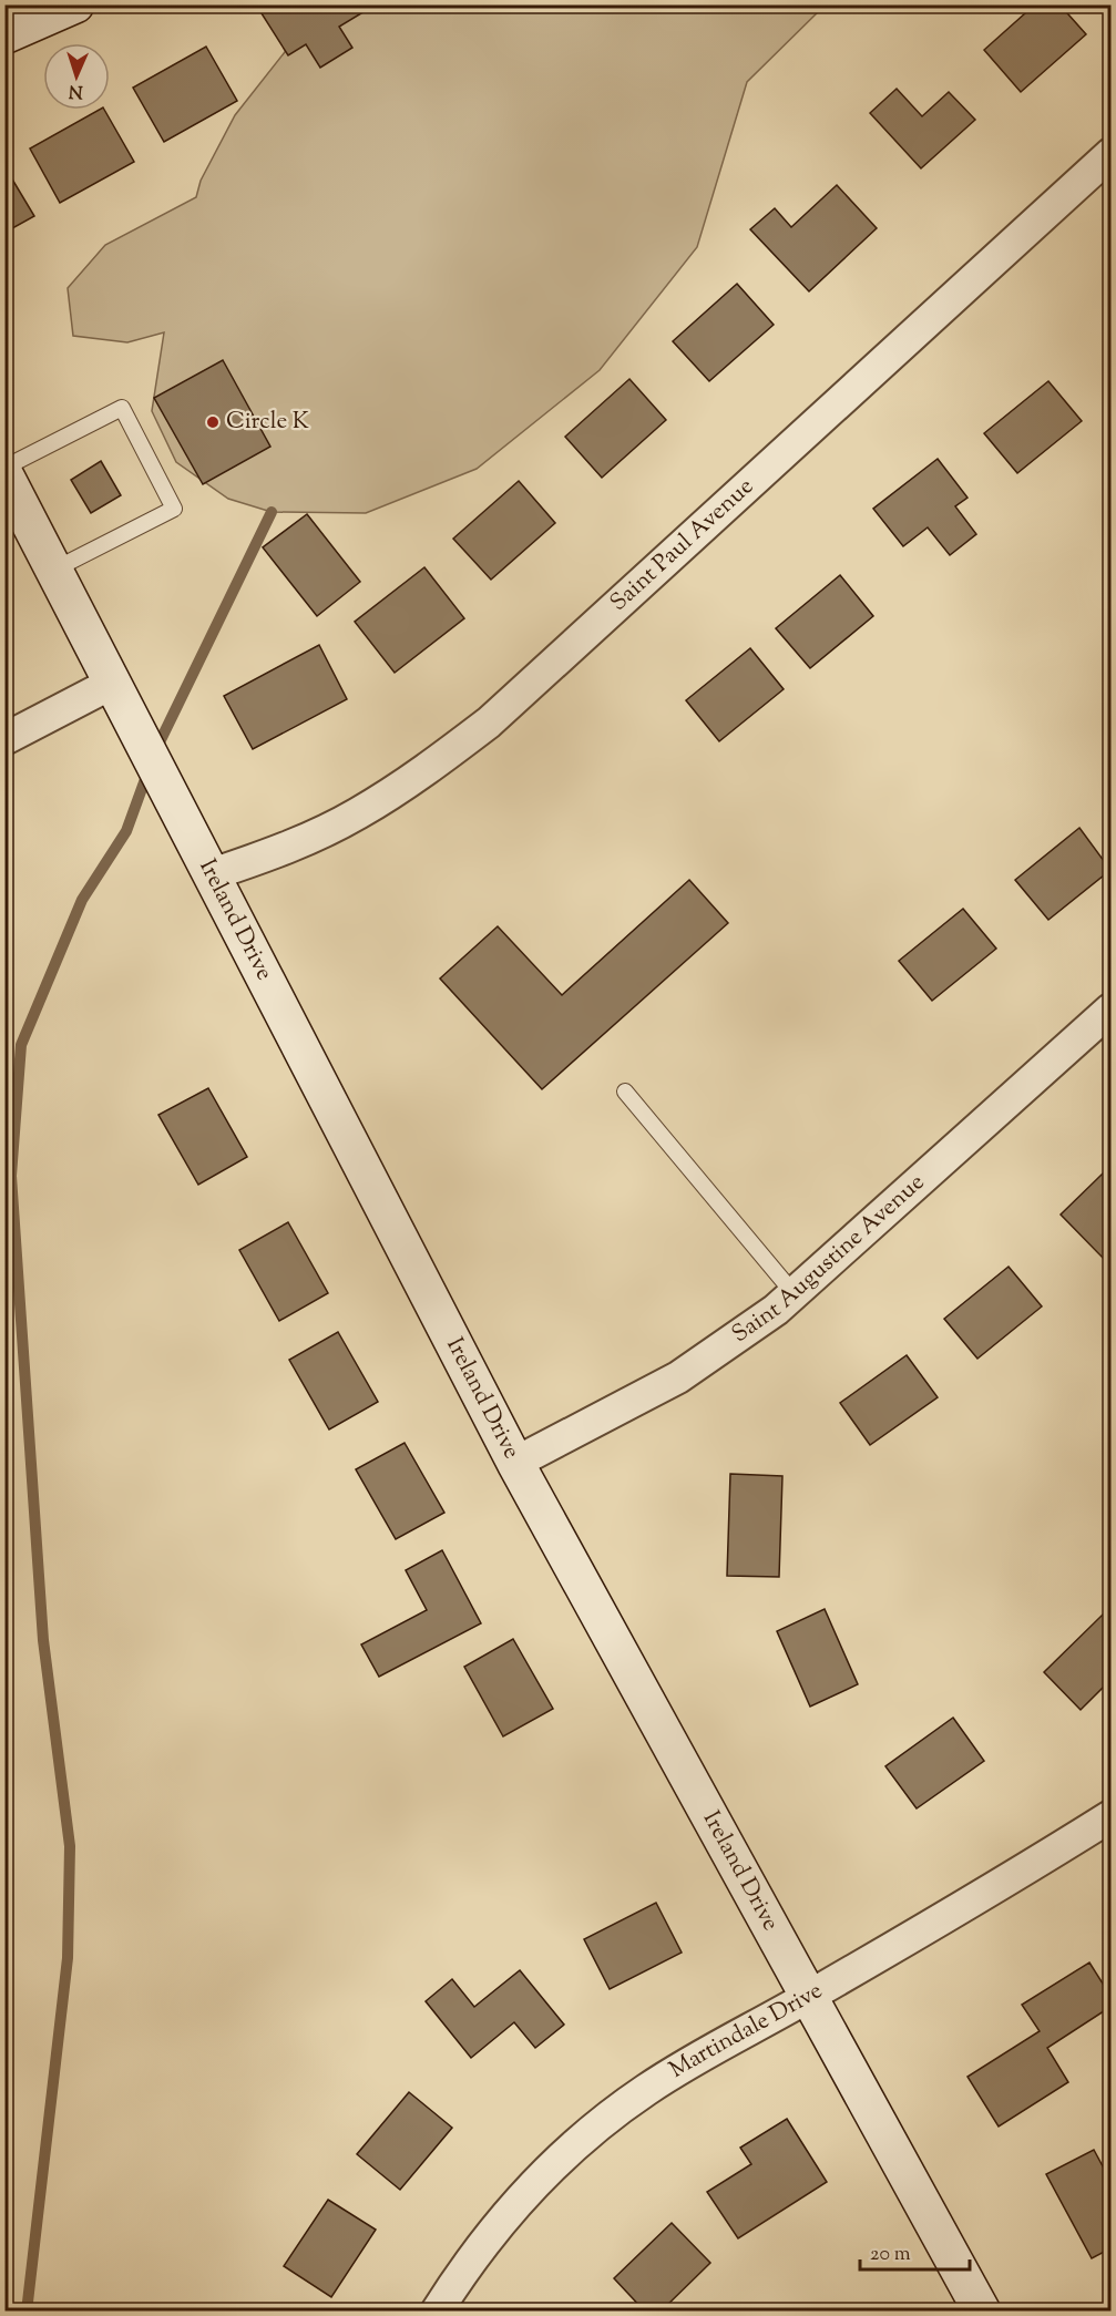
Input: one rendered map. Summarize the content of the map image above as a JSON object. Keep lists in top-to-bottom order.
{
  "streets": {
    "main road": ["Ireland Drive"],
    "street": ["Saint Paul Avenue", "Saint Augustine Avenue", "Martindale Drive"]
  },
  "crossings": [
    ["Saint Paul Avenue", "Ireland Drive"],
    ["Ireland Drive", "Saint Augustine Avenue"],
    ["Ireland Drive", "Martindale Drive"]
  ],
  "places": ["Circle K"],
  "scale_bar": "20 m",
  "north": "bottom"
}
